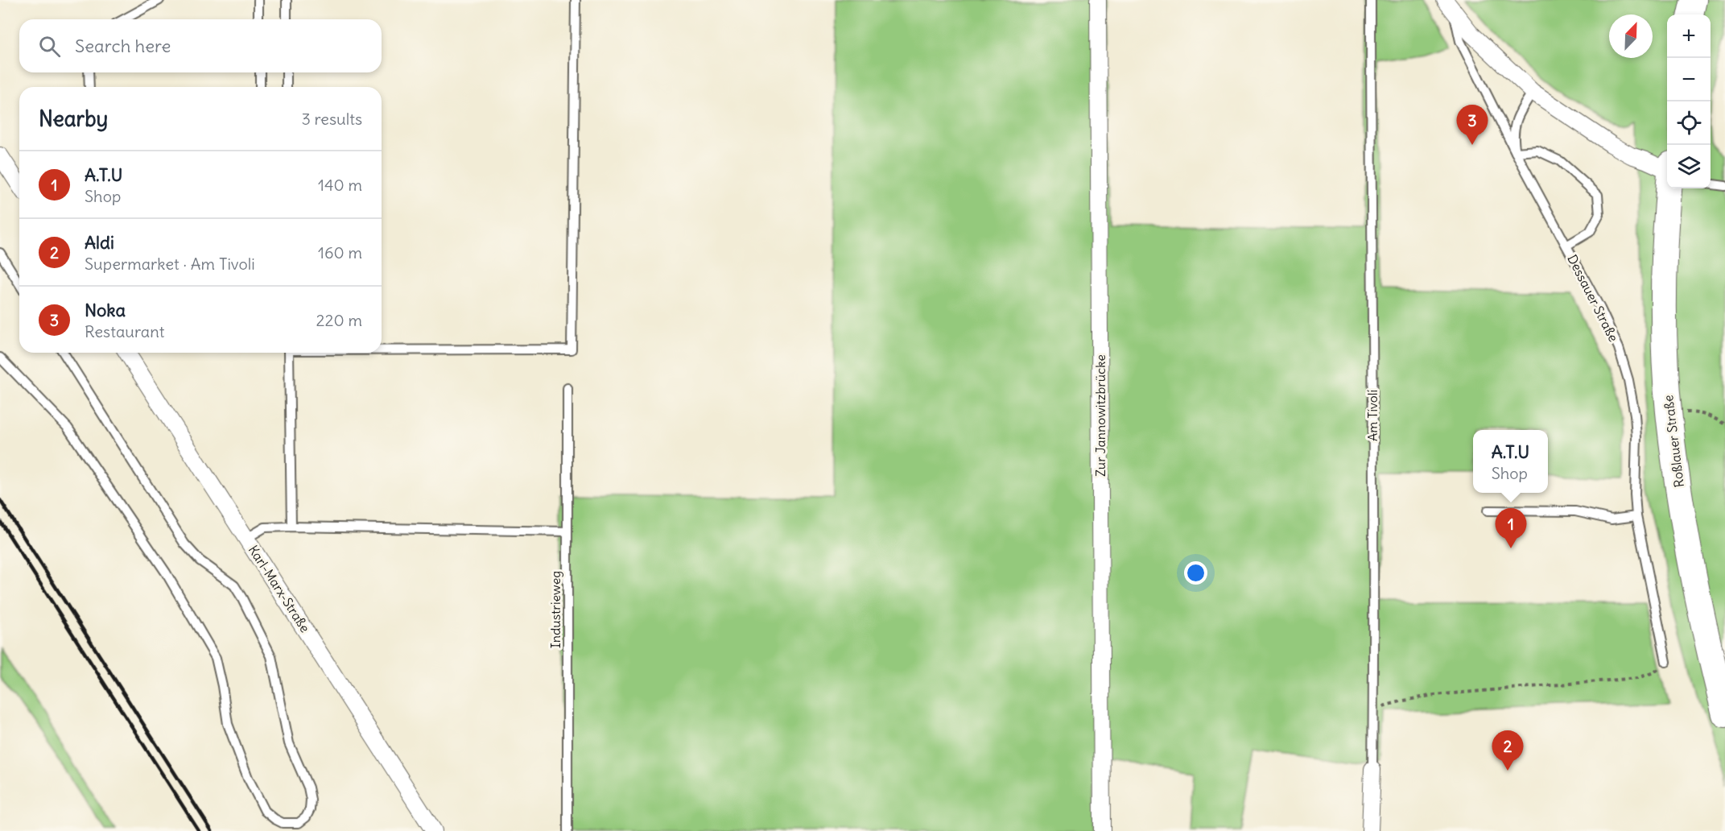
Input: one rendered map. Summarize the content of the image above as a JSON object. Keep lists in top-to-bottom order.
{
  "streets": {
    "main road": ["Roßlauer Straße"],
    "street": ["Zur Jannowitzbrücke", "Am Tivoli", "Karl-Marx-Straße"],
    "lane": ["Dessauer Straße", "Industrieweg"]
  },
  "north": "top right",
  "page": {
    "map_buttons": ["+", "−"],
    "search": "Search here",
    "heading": ["Nearby", "3 results"],
    "pins": ["3", "1", "2"],
    "list": [
      {
        "mark": "1",
        "name": "A.T.U",
        "note": "Shop",
        "value": "140 m"
      },
      {
        "mark": "2",
        "name": "Aldi",
        "note": "Supermarket · Am Tivoli",
        "value": "160 m"
      },
      {
        "mark": "3",
        "name": "Noka",
        "note": "Restaurant",
        "value": "220 m"
      }
    ],
    "popup": ["A.T.U", "Shop"]
  }
}
